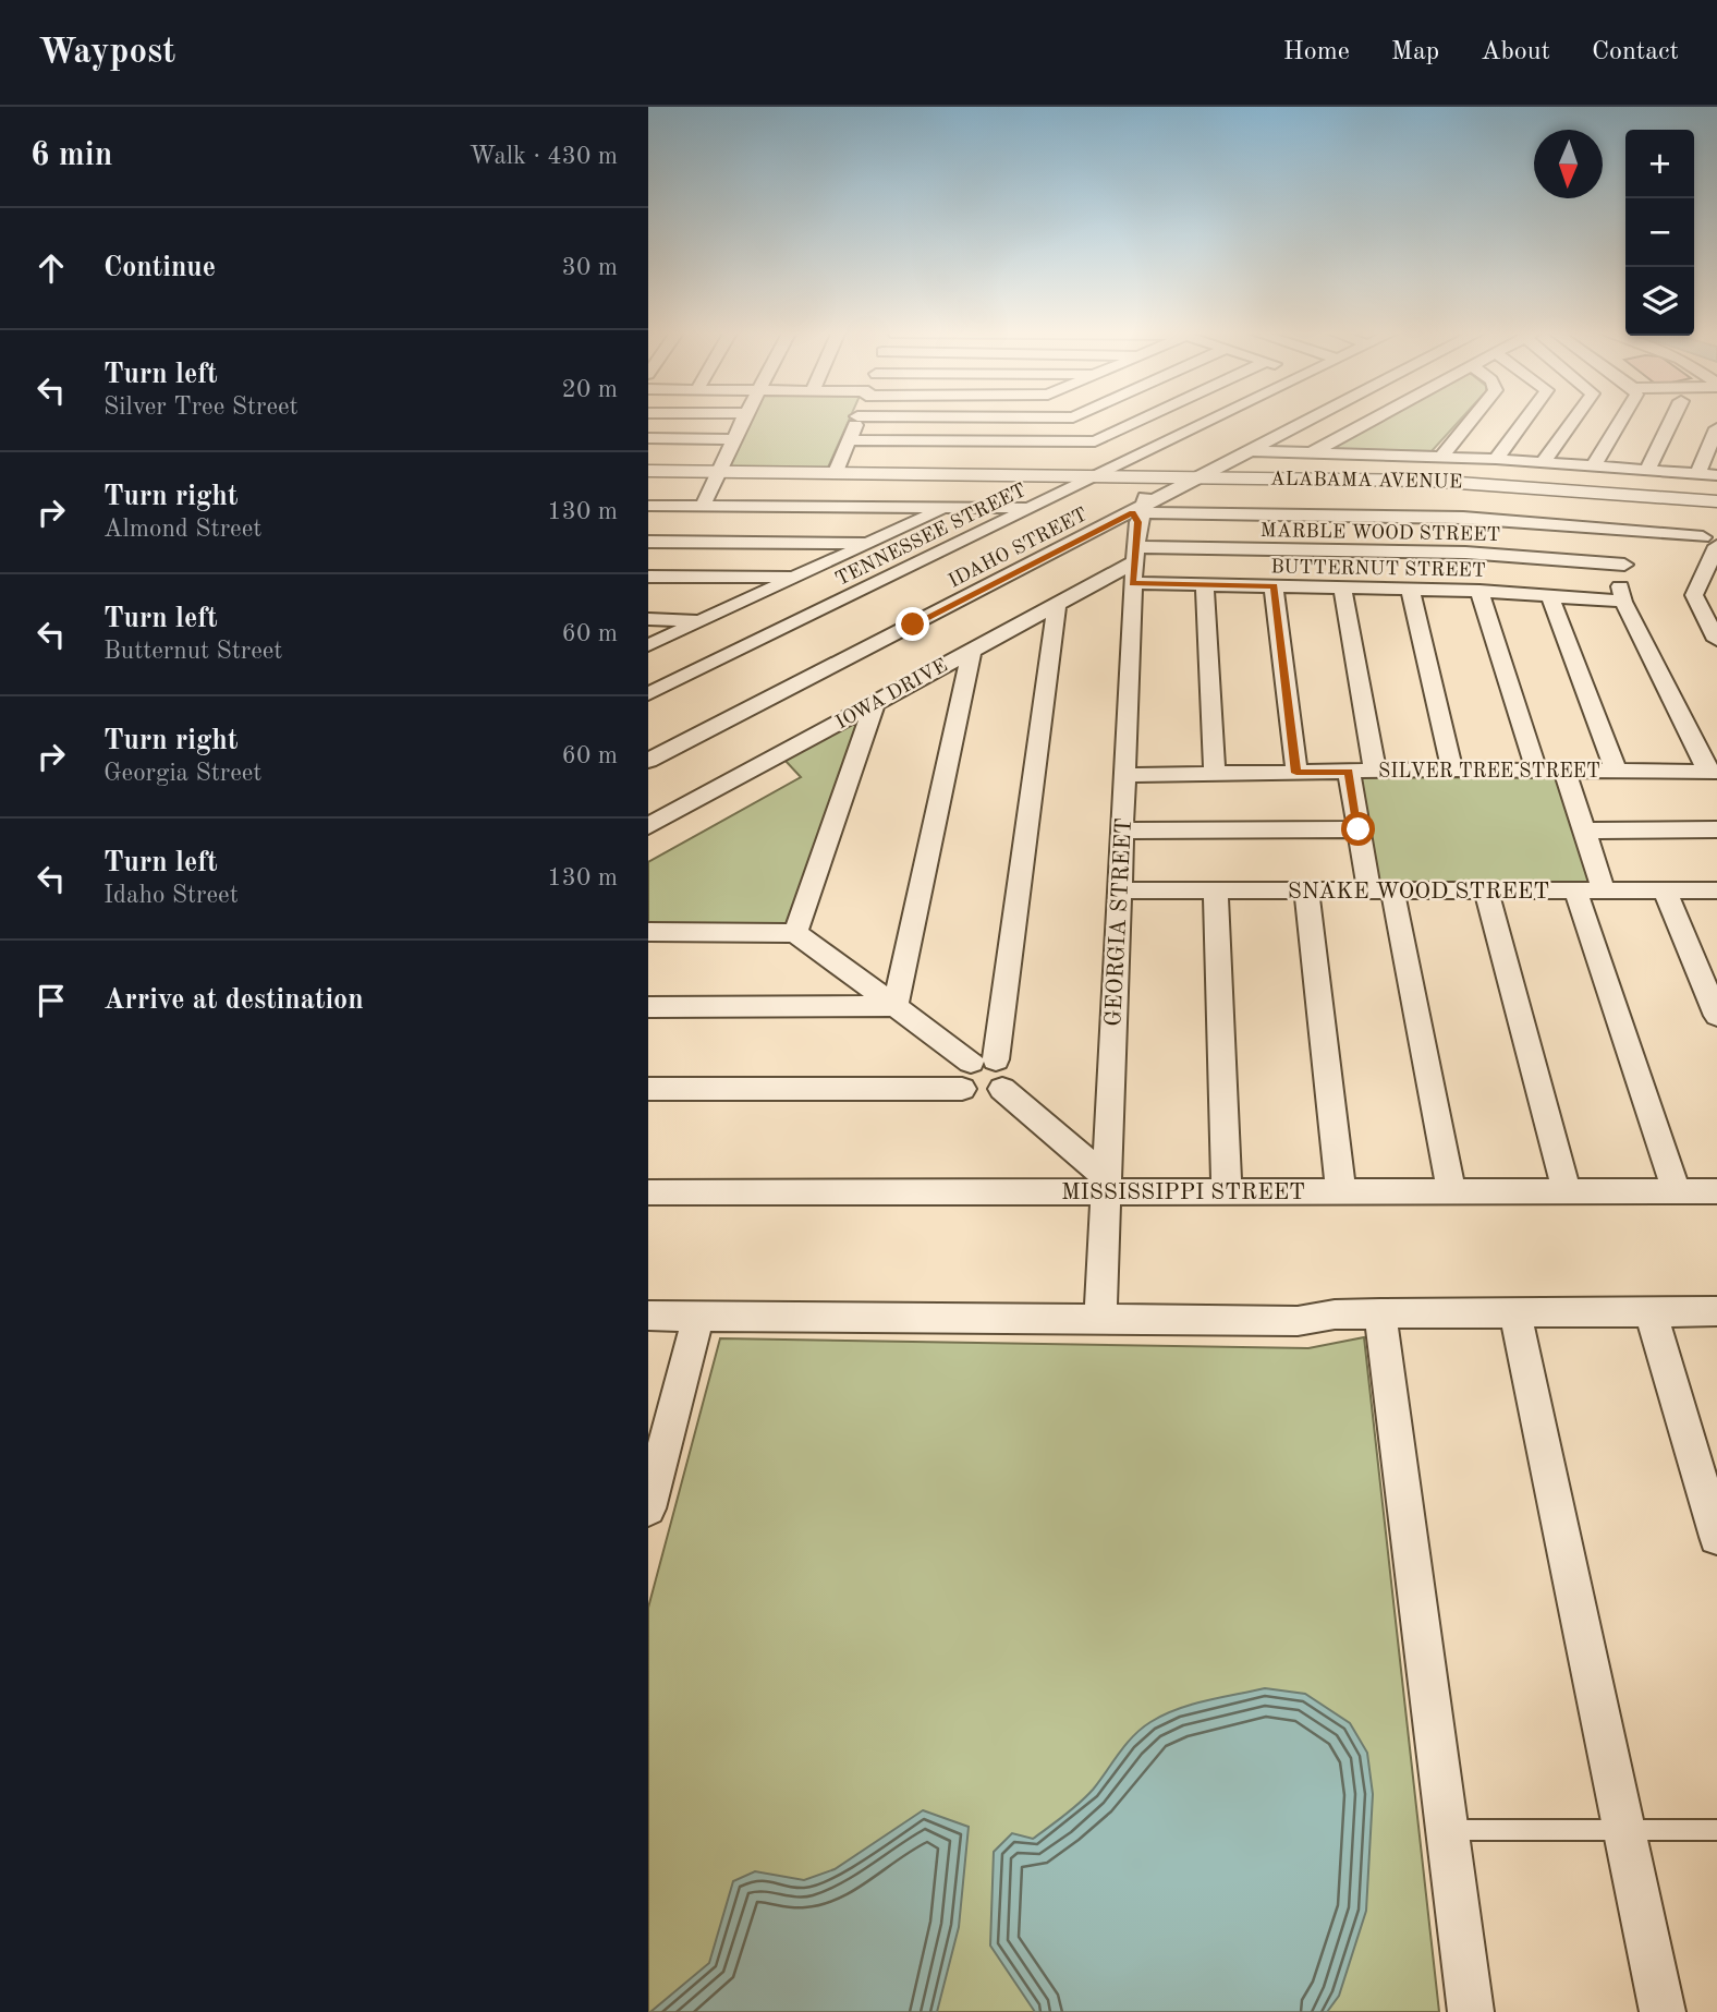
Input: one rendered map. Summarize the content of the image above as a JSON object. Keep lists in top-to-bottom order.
{
  "streets": {
    "street": [
      "ALABAMA AVENUE",
      "MARBLE WOOD STREET",
      "TENNESSEE STREET",
      "IDAHO STREET",
      "BUTTERNUT STREET",
      "IOWA DRIVE",
      "SILVER TREE STREET",
      "SNAKE WOOD STREET",
      "GEORGIA STREET",
      "MISSISSIPPI STREET"
    ]
  },
  "crossings": [
    ["ALABAMA AVENUE", "TENNESSEE STREET"],
    ["ALABAMA AVENUE", "IDAHO STREET"],
    ["ALABAMA AVENUE", "GEORGIA STREET"],
    ["MARBLE WOOD STREET", "BUTTERNUT STREET"],
    ["MARBLE WOOD STREET", "IOWA DRIVE"],
    ["MARBLE WOOD STREET", "GEORGIA STREET"],
    ["IDAHO STREET", "GEORGIA STREET"],
    ["BUTTERNUT STREET", "IOWA DRIVE"],
    ["BUTTERNUT STREET", "GEORGIA STREET"],
    ["IOWA DRIVE", "GEORGIA STREET"],
    ["SILVER TREE STREET", "GEORGIA STREET"],
    ["SNAKE WOOD STREET", "GEORGIA STREET"],
    ["GEORGIA STREET", "MISSISSIPPI STREET"]
  ],
  "north": "bottom",
  "page": {
    "header": "Waypost",
    "nav": [
      "Home",
      "Map",
      "About",
      "Contact"
    ],
    "heading": ["6 min", "Walk · 430 m"],
    "map_buttons": ["+", "−"],
    "list": [
      ["Continue", "30 m"],
      ["Turn left", "Silver Tree Street", "20 m"],
      ["Turn right", "Almond Street", "130 m"],
      ["Turn left", "Butternut Street", "60 m"],
      ["Turn right", "Georgia Street", "60 m"],
      ["Turn left", "Idaho Street", "130 m"],
      "Arrive at destination"
    ]
  }
}
